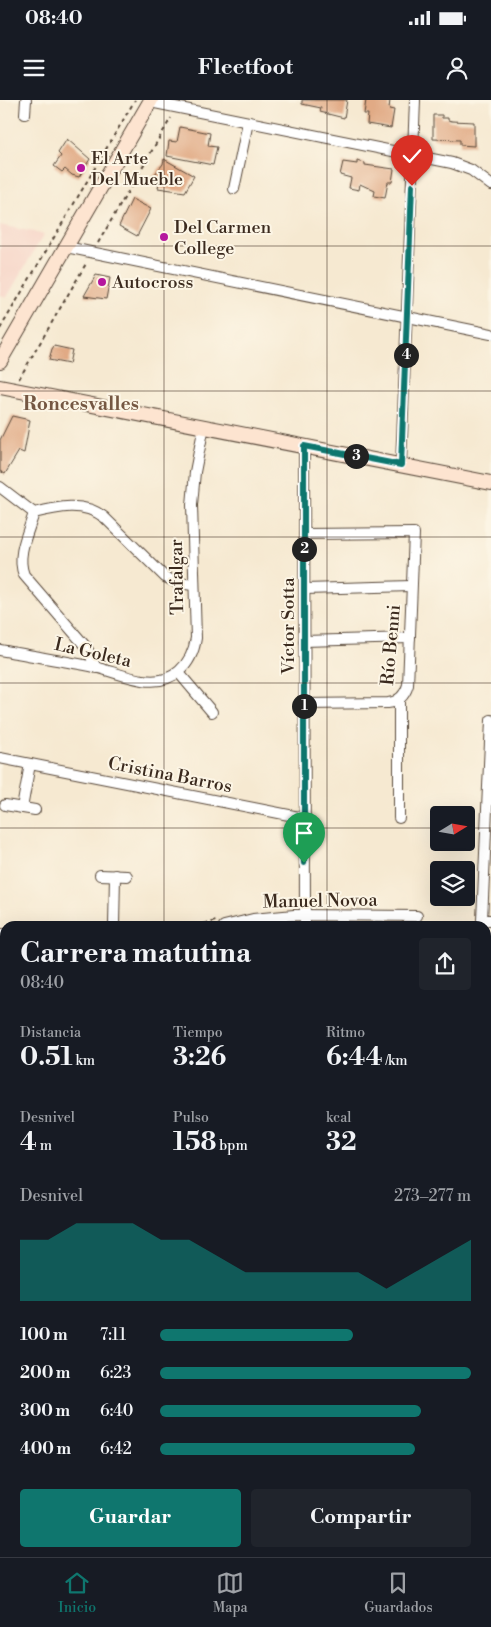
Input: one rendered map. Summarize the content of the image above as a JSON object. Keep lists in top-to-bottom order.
{
  "streets": {
    "street": [
      "Trafalgar",
      "Víctor Sotta",
      "Río Benni",
      "La Goleta",
      "Cristina Barros",
      "Manuel Novoa"
    ]
  },
  "crossings": [
    ["Trafalgar", "La Goleta"],
    ["Víctor Sotta", "Río Benni"],
    ["Víctor Sotta", "Cristina Barros"],
    ["Víctor Sotta", "Manuel Novoa"]
  ],
  "districts": ["Roncesvalles"],
  "places": ["El Arte Del Mueble", "Del Carmen College", "Autocross"],
  "north": "right",
  "page": {
    "status": "08:40",
    "header": "Fleetfoot",
    "pins": [
      "4",
      "3",
      "2",
      "1"
    ],
    "heading": ["Carrera matutina", "08:40"],
    "stats": [
      ["Distancia", "0.51 km"],
      ["Tiempo", "3:26"],
      ["Ritmo", "6:44 /km"],
      ["Desnivel", "4 m"],
      ["Pulso", "158 bpm"],
      ["kcal", "32"]
    ],
    "chart": ["Desnivel", "273–277 m"],
    "list": [
      {
        "name": "100 m",
        "note": "7:11"
      },
      {
        "name": "200 m",
        "note": "6:23"
      },
      {
        "name": "300 m",
        "note": "6:40"
      },
      {
        "name": "400 m",
        "note": "6:42"
      }
    ],
    "buttons": ["Guardar", "Compartir"],
    "tabs": ["Inicio", "Mapa", "Guardados"]
  }
}
